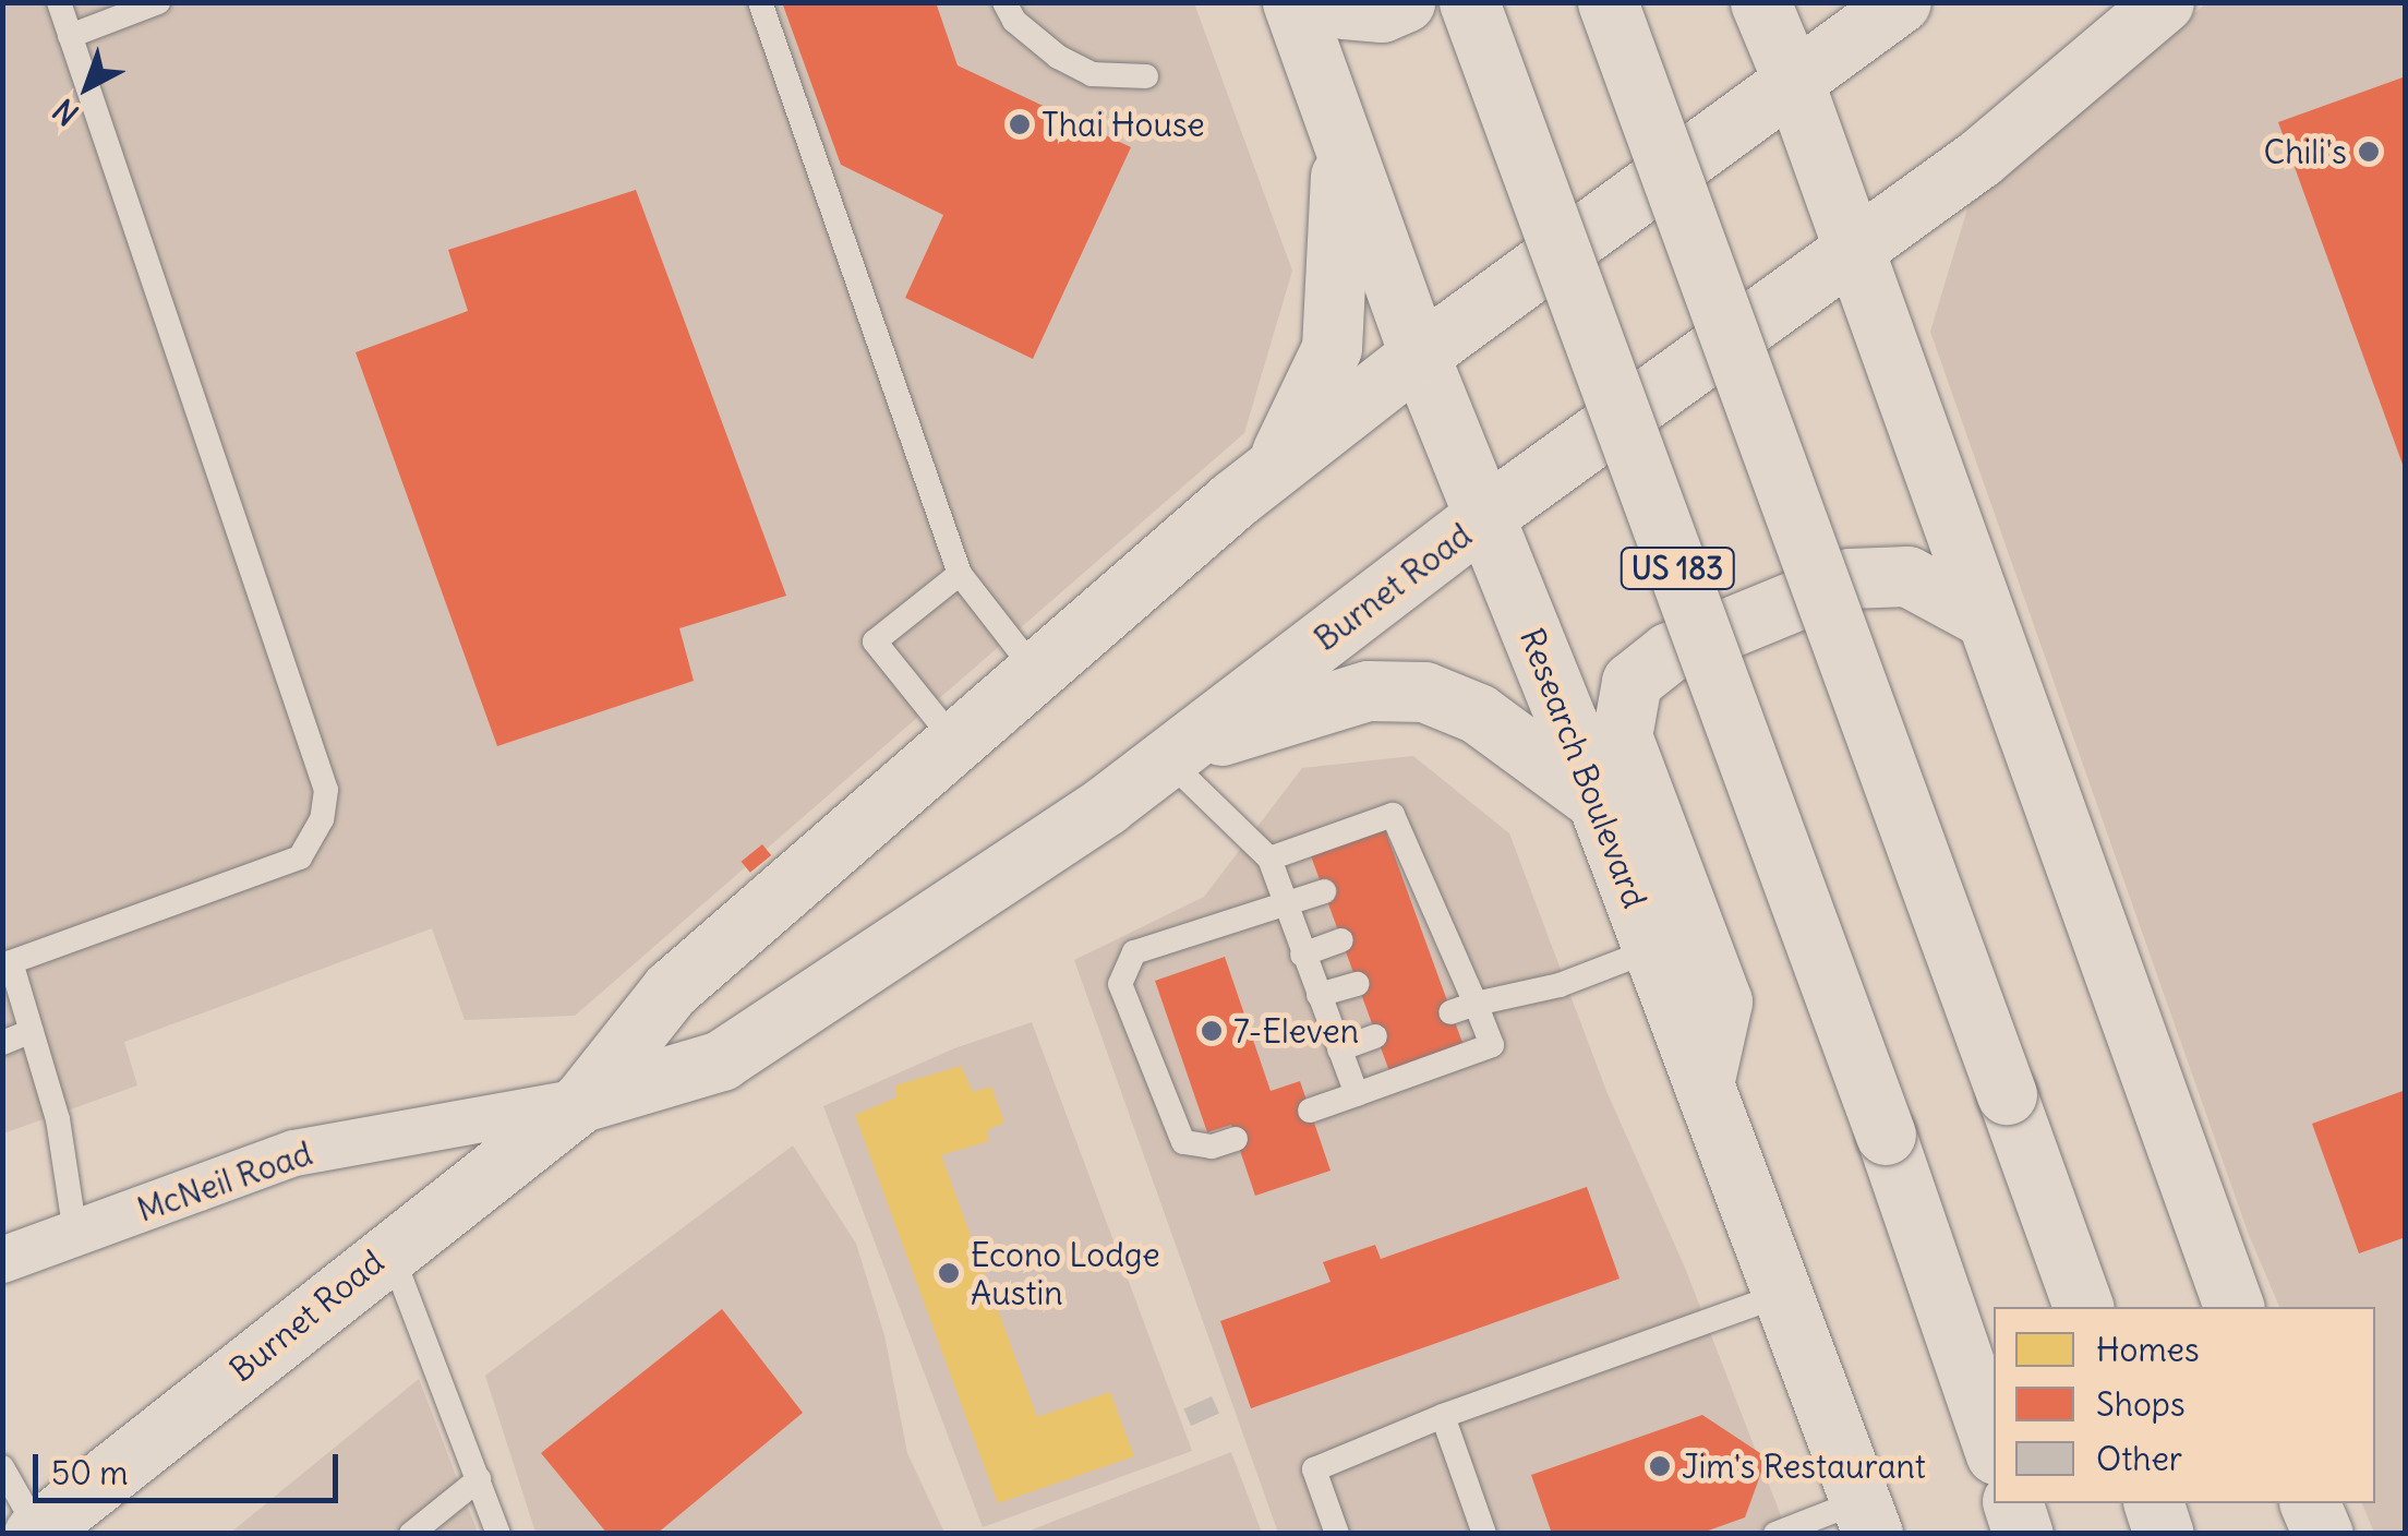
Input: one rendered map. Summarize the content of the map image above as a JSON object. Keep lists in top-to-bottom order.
{
  "streets": {
    "main road": ["US 183", "Burnet Road", "Research Boulevard"],
    "street": ["McNeil Road"]
  },
  "crossings": [
    ["Burnet Road", "Research Boulevard"],
    ["Burnet Road", "McNeil Road"]
  ],
  "places": [
    "Thai House",
    "Chili's",
    "7-Eleven",
    "Econo Lodge Austin",
    "Jim's Restaurant"
  ],
  "legend": ["Homes", "Shops", "Other"],
  "scale_bar": "50 m",
  "north": "bottom left"
}
